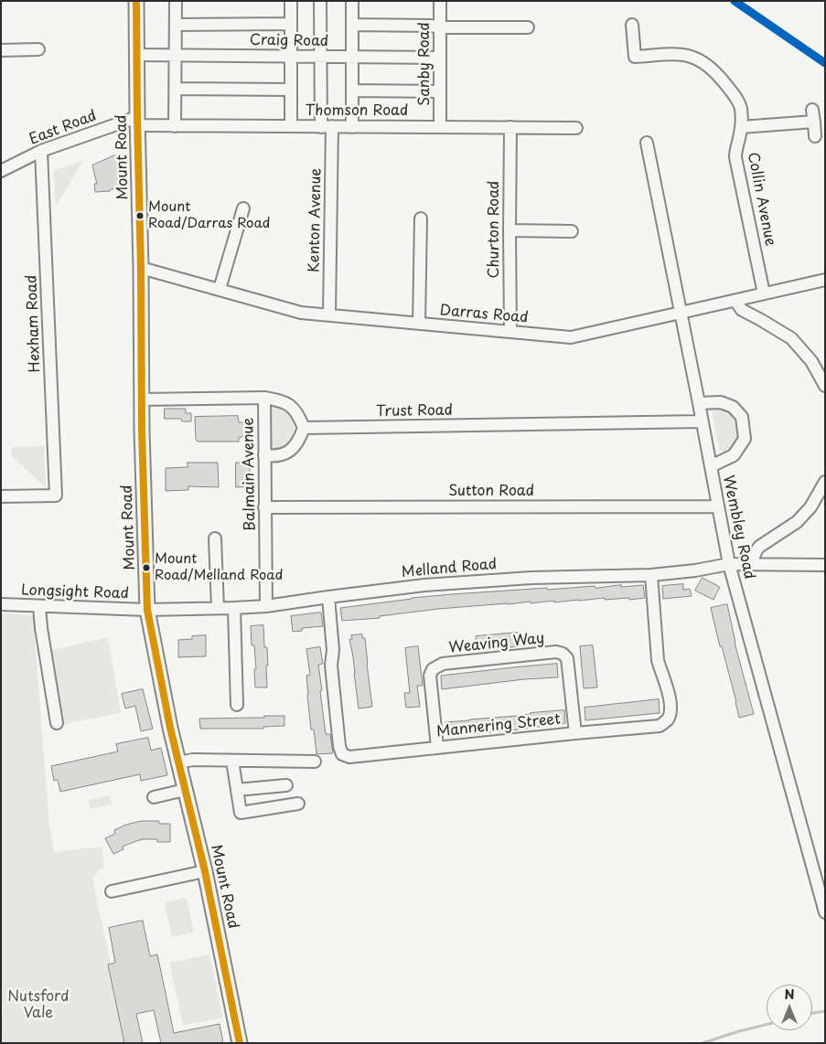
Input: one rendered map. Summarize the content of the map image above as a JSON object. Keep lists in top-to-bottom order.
{
  "streets": {
    "main road": ["Mount Road"],
    "street": [
      "Craig Road",
      "Sanby Road",
      "Thomson Road",
      "East Road",
      "Collin Avenue",
      "Kenton Avenue",
      "Churton Road",
      "Darras Road",
      "Hexham Road",
      "Trust Road",
      "Balmain Avenue",
      "Sutton Road",
      "Wembley Road",
      "Melland Road",
      "Longsight Road",
      "Weaving Way",
      "Mannering Street"
    ]
  },
  "crossings": [
    ["Craig Road", "Sanby Road"],
    ["Craig Road", "Mount Road"],
    ["Craig Road", "Kenton Avenue"],
    ["Sanby Road", "Thomson Road"],
    ["Thomson Road", "East Road"],
    ["Thomson Road", "Mount Road"],
    ["Thomson Road", "Kenton Avenue"],
    ["Thomson Road", "Churton Road"],
    ["East Road", "Mount Road"],
    ["East Road", "Hexham Road"],
    ["Mount Road", "Darras Road"],
    ["Mount Road", "Melland Road"],
    ["Mount Road", "Longsight Road"],
    ["Collin Avenue", "Darras Road"],
    ["Kenton Avenue", "Darras Road"],
    ["Churton Road", "Darras Road"],
    ["Darras Road", "Wembley Road"],
    ["Trust Road", "Wembley Road"],
    ["Balmain Avenue", "Sutton Road"],
    ["Balmain Avenue", "Melland Road"],
    ["Sutton Road", "Wembley Road"],
    ["Wembley Road", "Melland Road"],
    ["Melland Road", "Longsight Road"],
    ["Melland Road", "Mannering Street"],
    ["Weaving Way", "Mannering Street"]
  ],
  "parks": ["Nutsford Vale"],
  "places": ["Mount Road/Darras Road", "Mount Road/Melland Road"],
  "north": "top"
}
